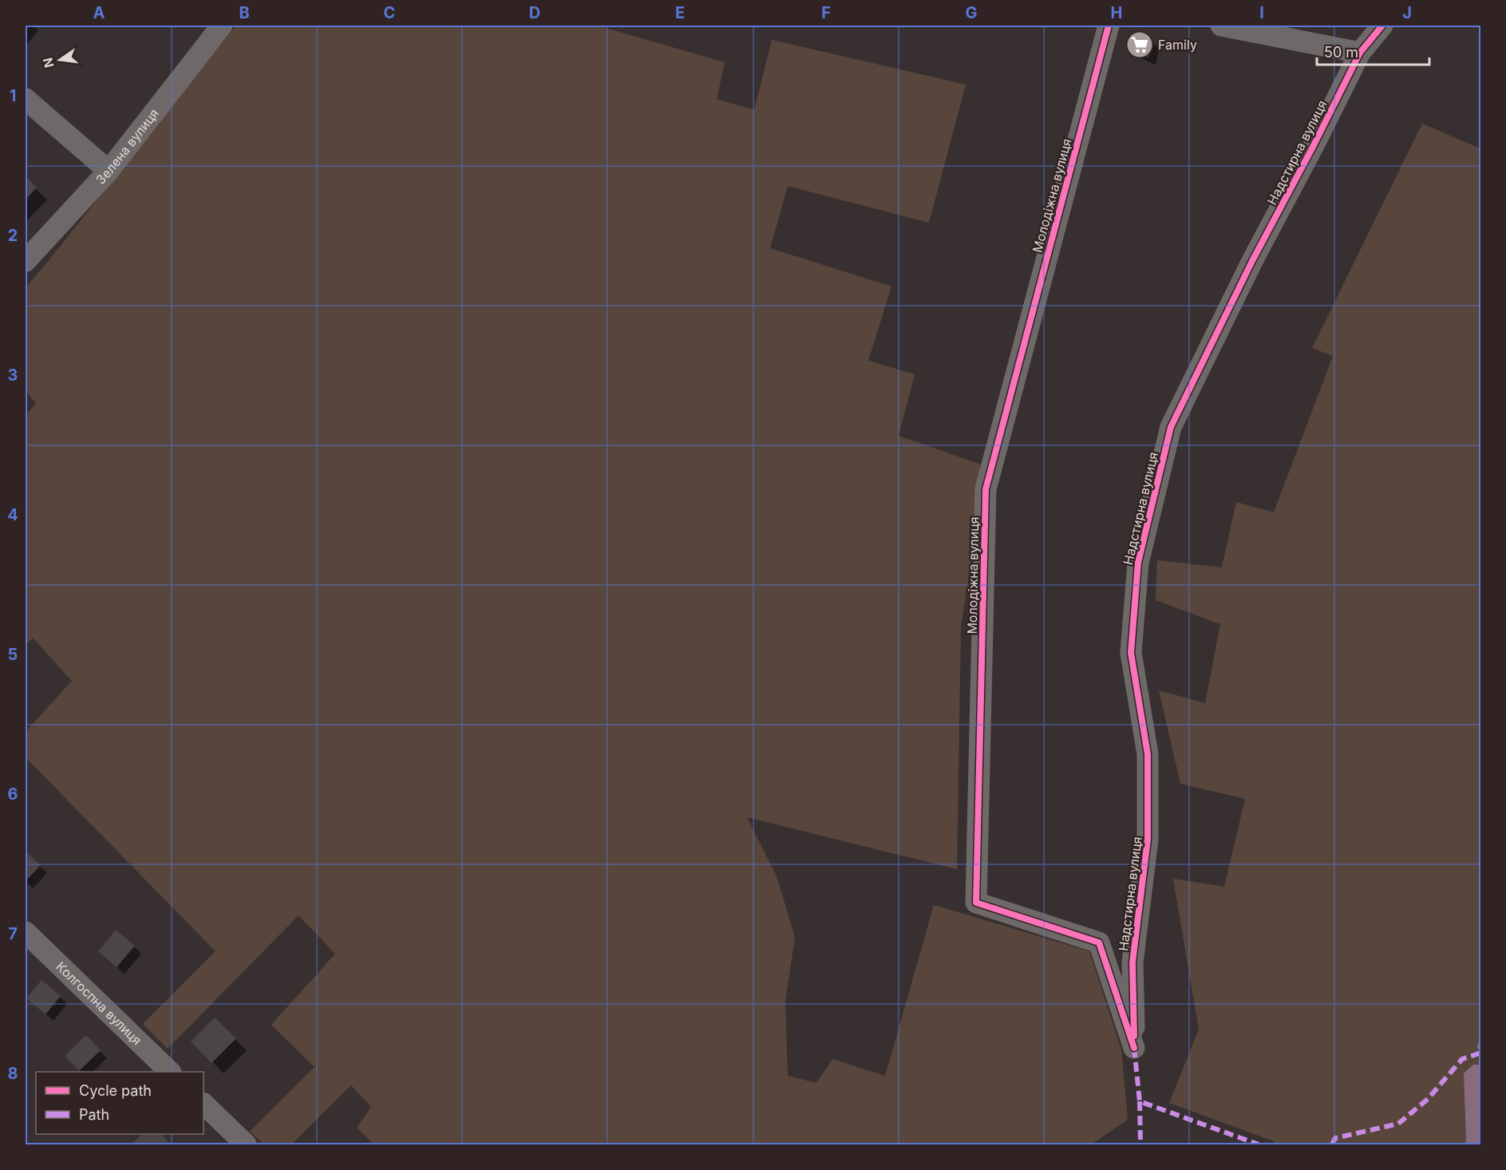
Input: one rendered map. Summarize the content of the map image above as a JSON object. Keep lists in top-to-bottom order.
{
  "streets": {
    "street": [
      "Зелена вулиця",
      "Надстирна вулиця",
      "Молодіжна вулиця",
      "Колгоспна вулиця"
    ]
  },
  "crossings": [
    ["Надстирна вулиця", "Молодіжна вулиця"]
  ],
  "places": {
    "supermarket": ["Family"]
  },
  "legend": ["Cycle path", "Path"],
  "scale_bar": "50 m",
  "north": "left",
  "grid": {
    "columns": [
      "A",
      "B",
      "C",
      "D",
      "E",
      "F",
      "G",
      "H",
      "I",
      "J"
    ],
    "rows": [
      "1",
      "2",
      "3",
      "4",
      "5",
      "6",
      "7",
      "8"
    ]
  }
}
